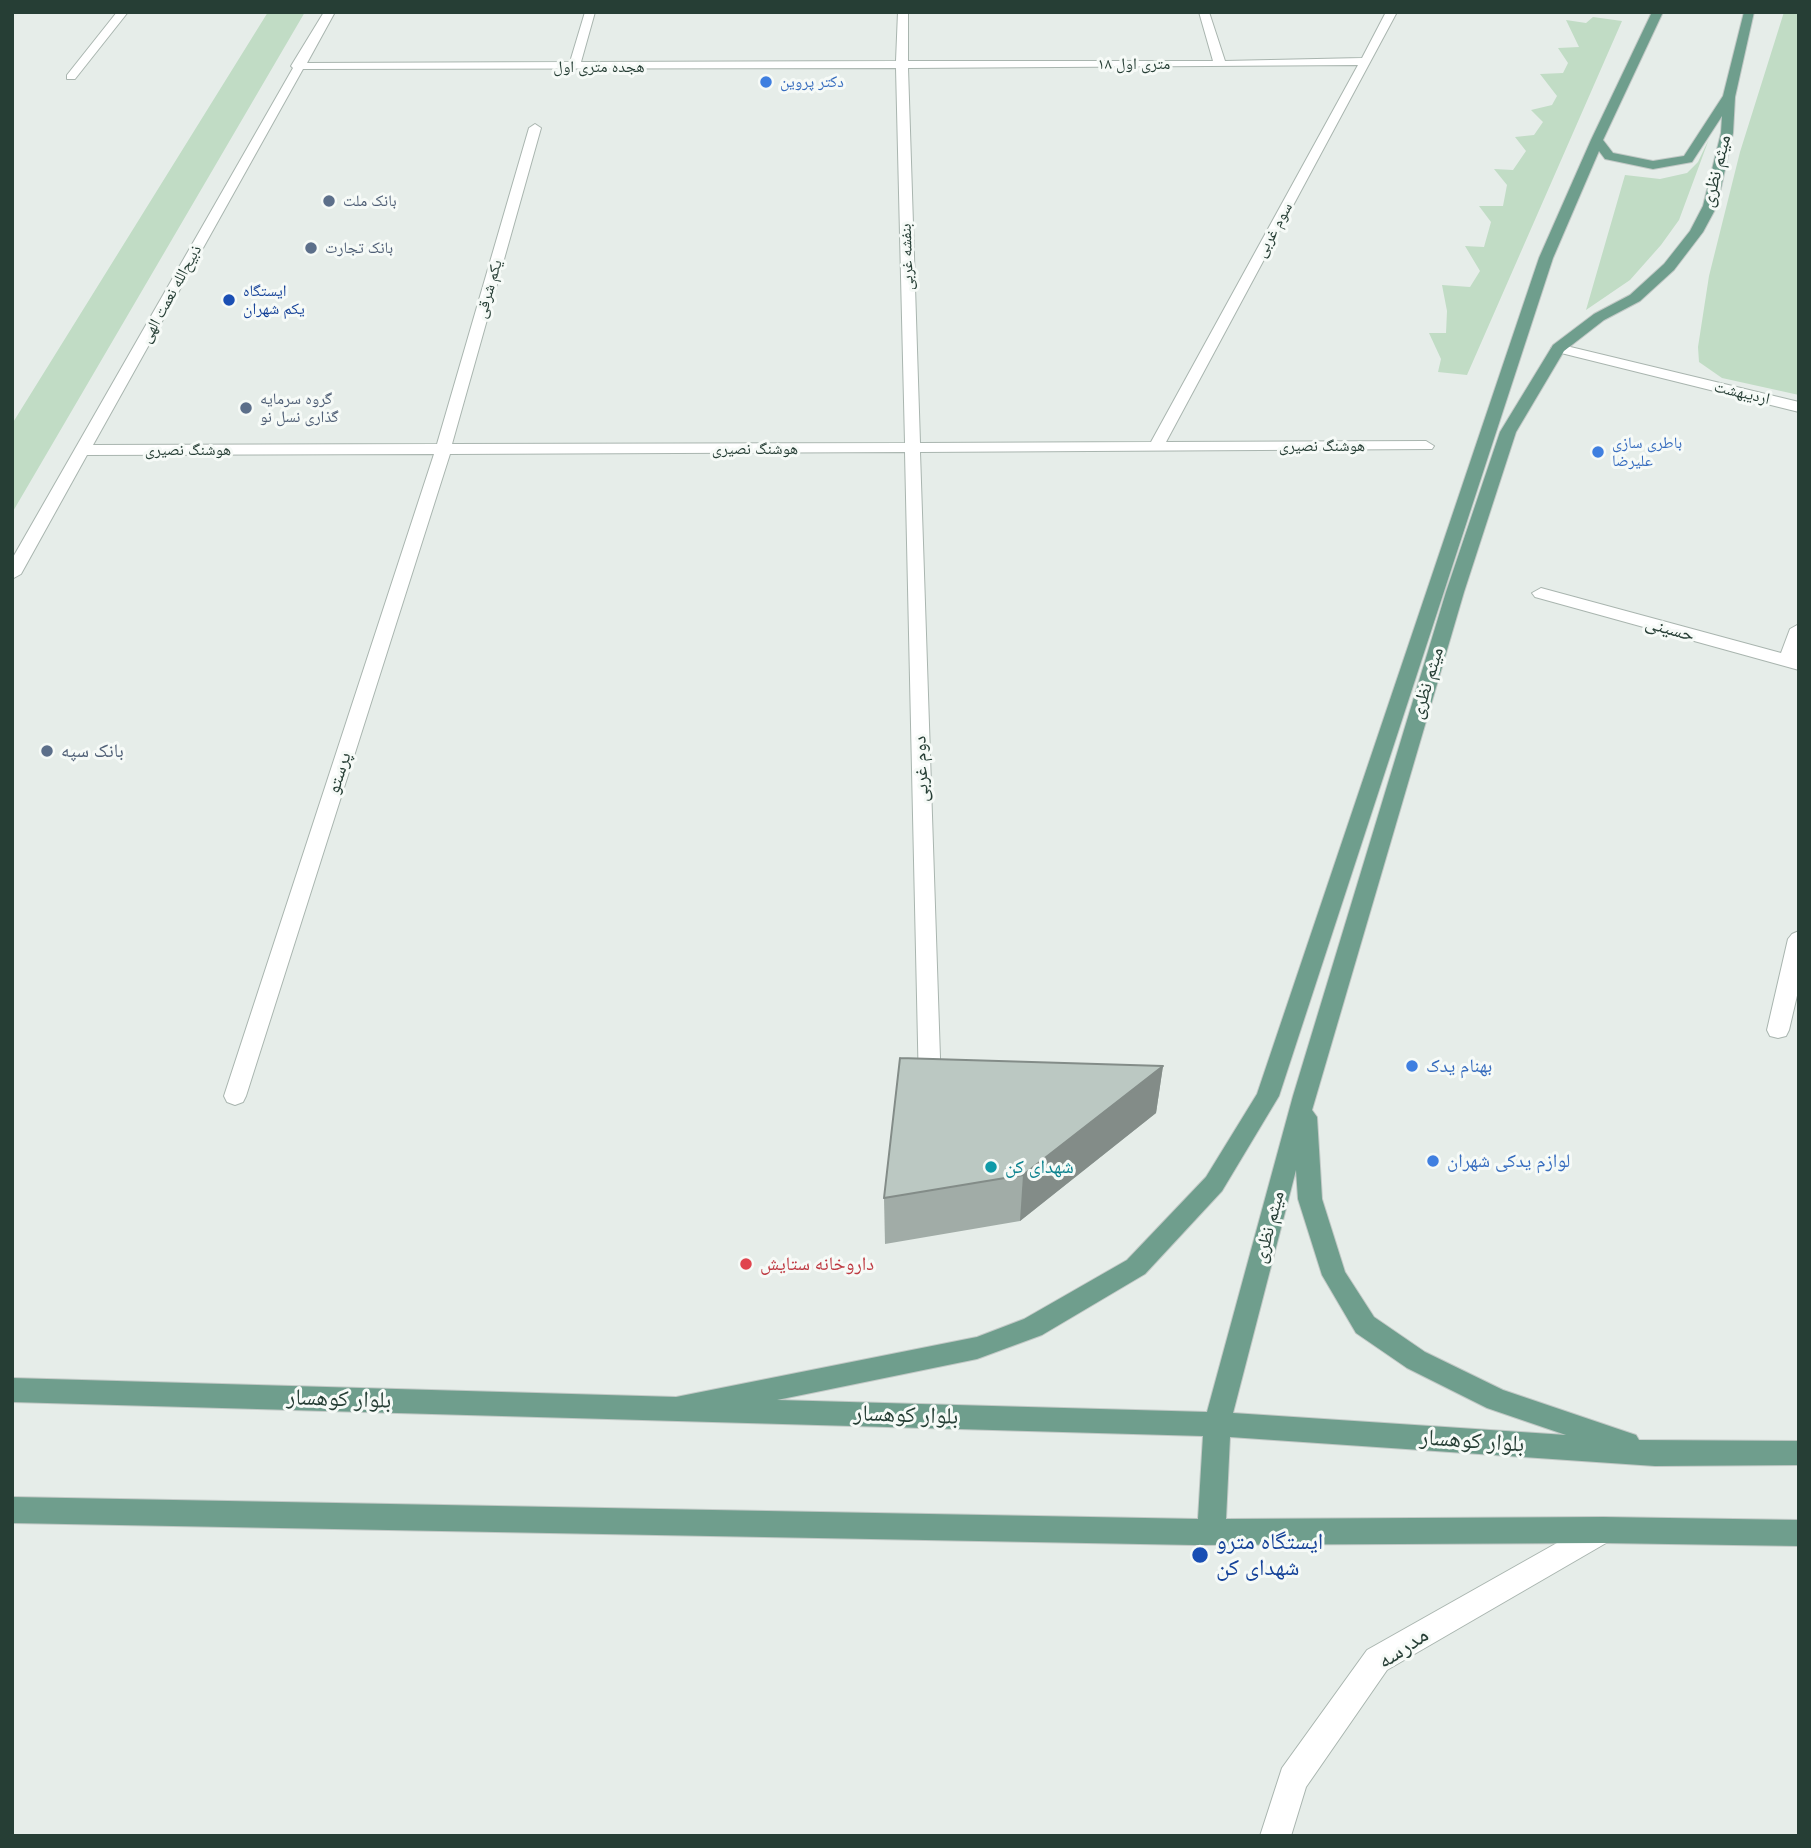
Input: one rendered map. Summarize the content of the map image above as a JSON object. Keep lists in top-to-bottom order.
{
  "streets": {
    "main road": ["میثم نظری", "بلوار کوهسار"],
    "street": [
      "۱۸ متری اول",
      "هجده متری اول",
      "سوم غربی",
      "بنفشه غربی",
      "یکم شرقی",
      "ذبیح‌الله نعمت الهی",
      "اردیبهشت",
      "هوشنگ نصیری",
      "حسینی",
      "دوم غربی",
      "پرستو",
      "مدرسه"
    ]
  },
  "crossings": [
    ["۱۸ متری اول", "هجده متری اول"],
    ["۱۸ متری اول", "سوم غربی"],
    ["۱۸ متری اول", "بنفشه غربی"],
    ["هجده متری اول", "بنفشه غربی"],
    ["هجده متری اول", "ذبیح‌الله نعمت الهی"],
    ["میثم نظری", "اردیبهشت"],
    ["میثم نظری", "بلوار کوهسار"],
    ["سوم غربی", "هوشنگ نصیری"],
    ["بنفشه غربی", "هوشنگ نصیری"],
    ["بنفشه غربی", "دوم غربی"],
    ["یکم شرقی", "هوشنگ نصیری"],
    ["یکم شرقی", "پرستو"],
    ["ذبیح‌الله نعمت الهی", "هوشنگ نصیری"],
    ["هوشنگ نصیری", "دوم غربی"],
    ["هوشنگ نصیری", "پرستو"]
  ],
  "places": [
    "دکتر پروین",
    "بانک ملت",
    "بانک تجارت",
    "ایستگاه یکم شهران",
    "گروه سرمایه گذاری نسل نو",
    "باطری سازی علیرضا",
    "بانک سپه",
    "بهنام یدک",
    "لوازم یدکی شهران",
    "شهدای کن",
    "داروخانه ستایش",
    "ایستگاه مترو شهدای کن"
  ]
}
